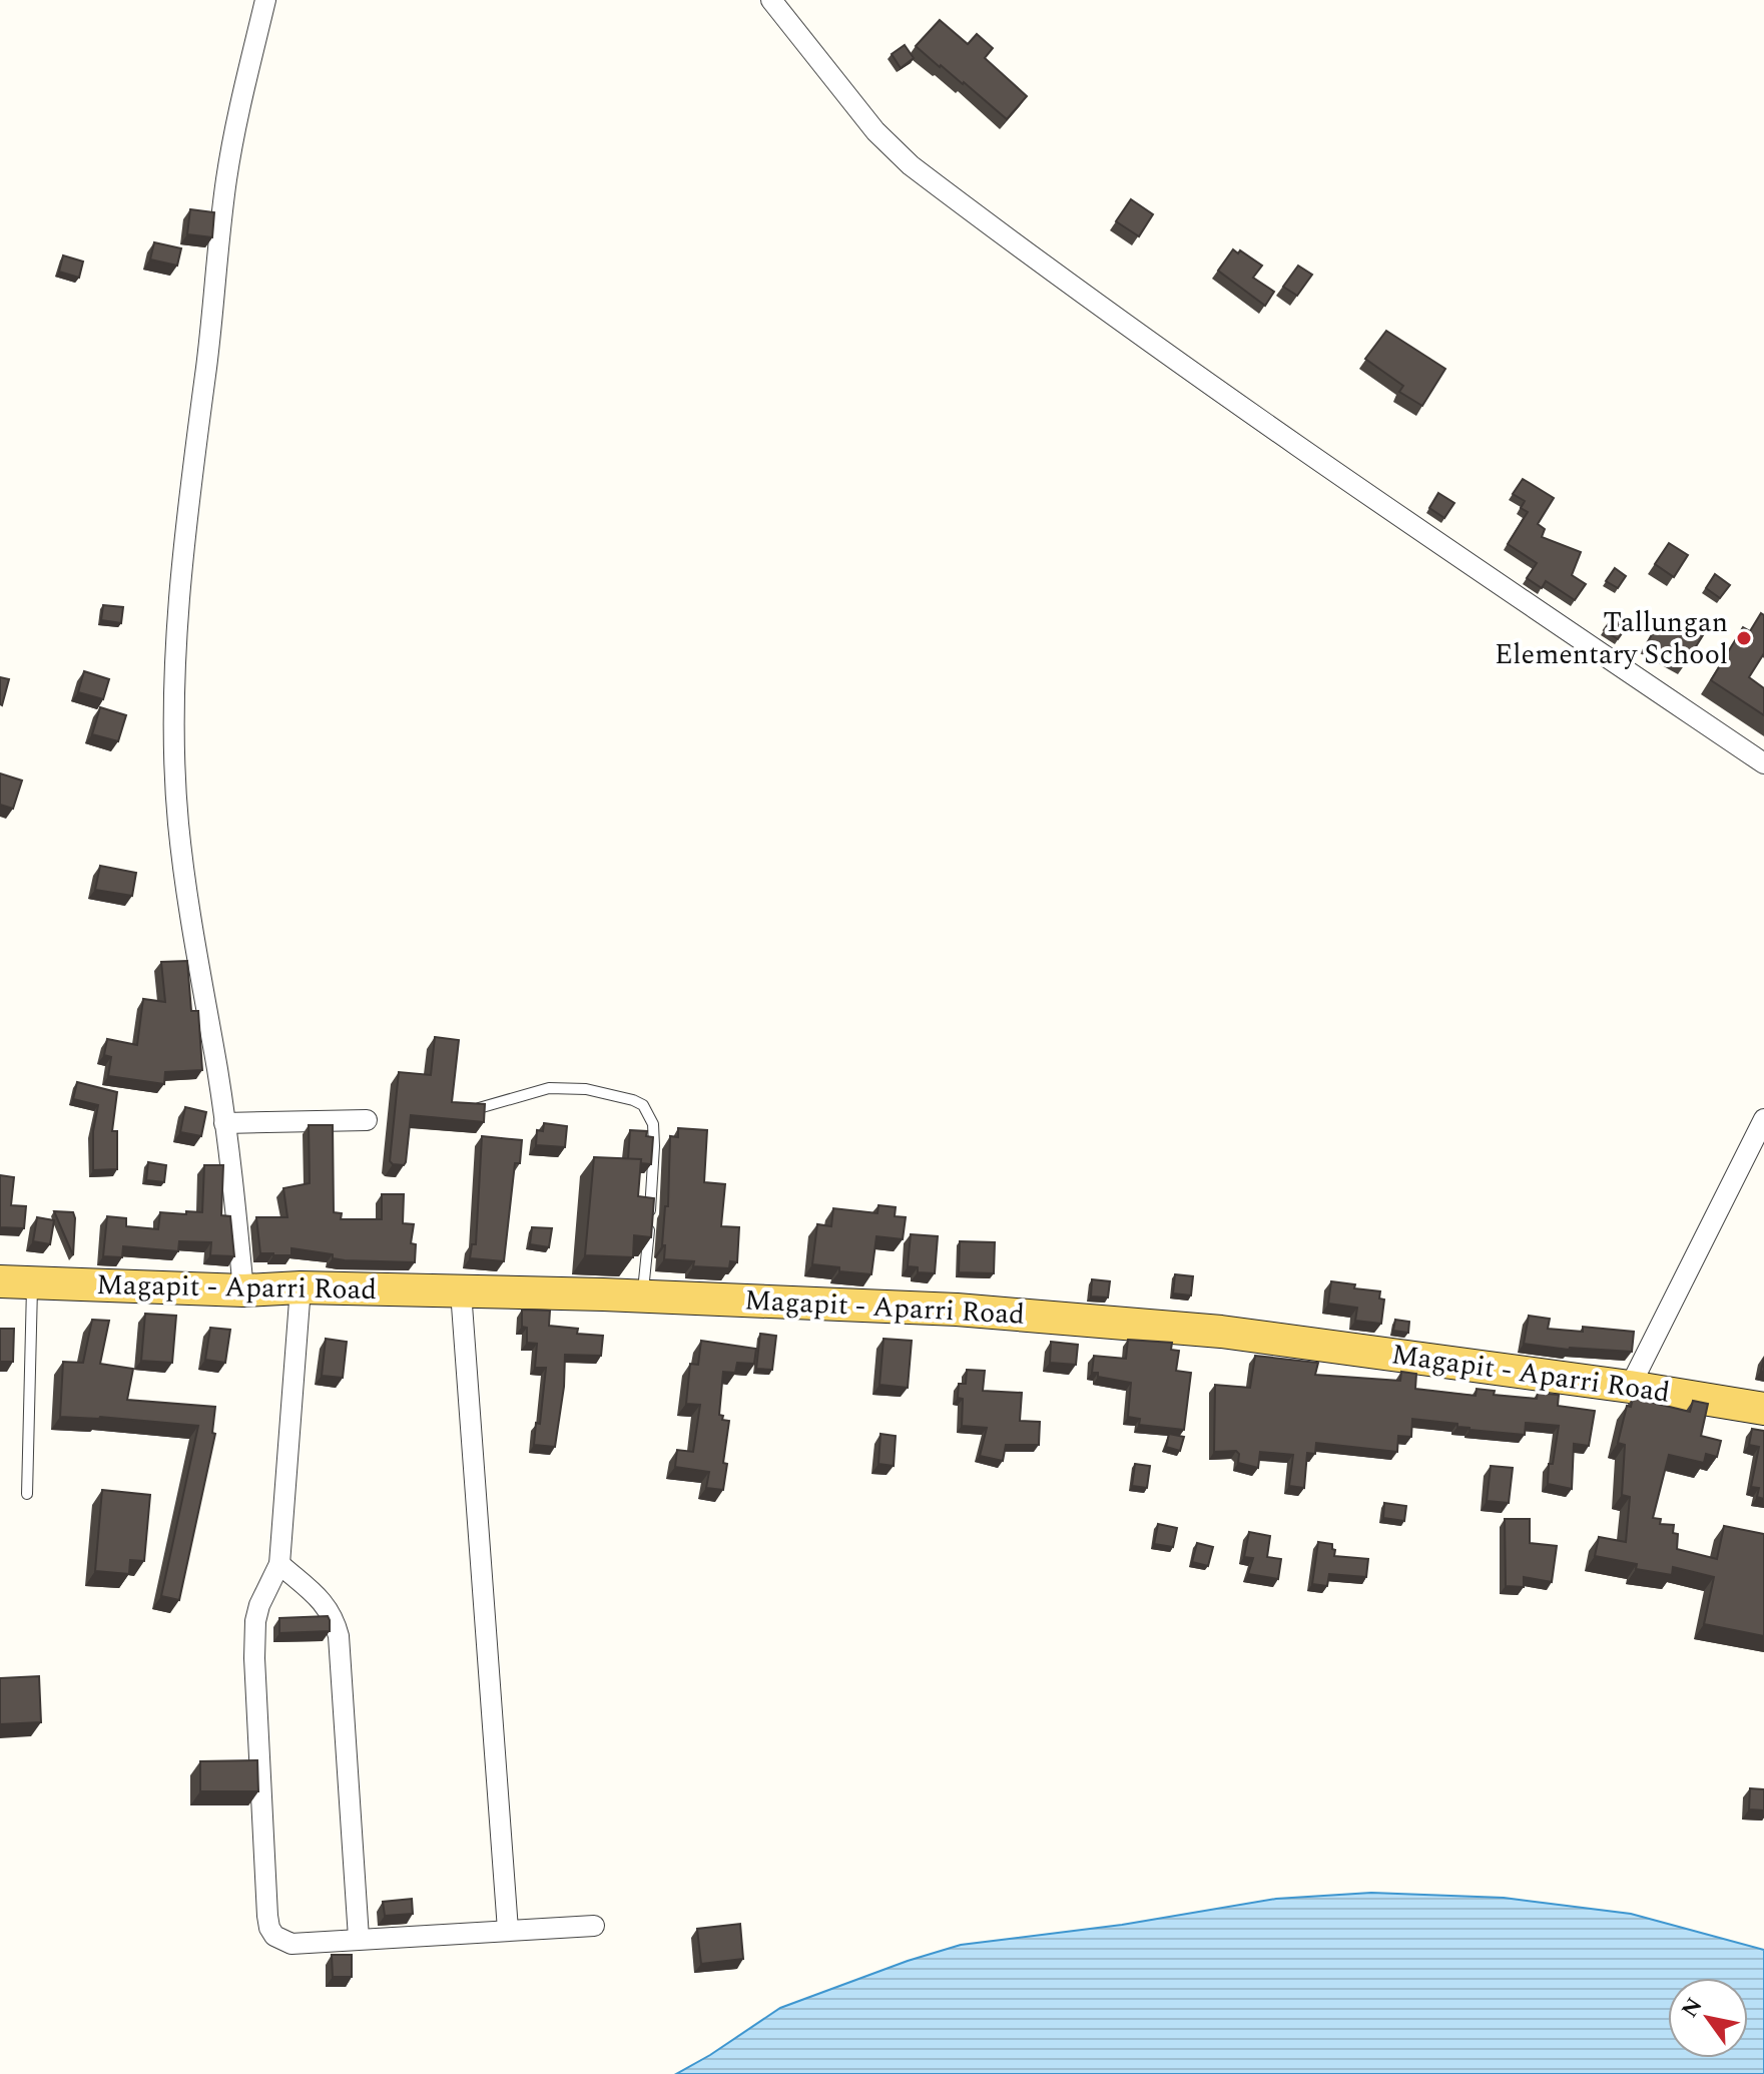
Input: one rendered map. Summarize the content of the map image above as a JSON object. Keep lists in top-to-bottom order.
{
  "streets": {
    "main road": ["Magapit - Aparri Road"]
  },
  "places": ["Tallungan Elementary School"],
  "north": "top left"
}
